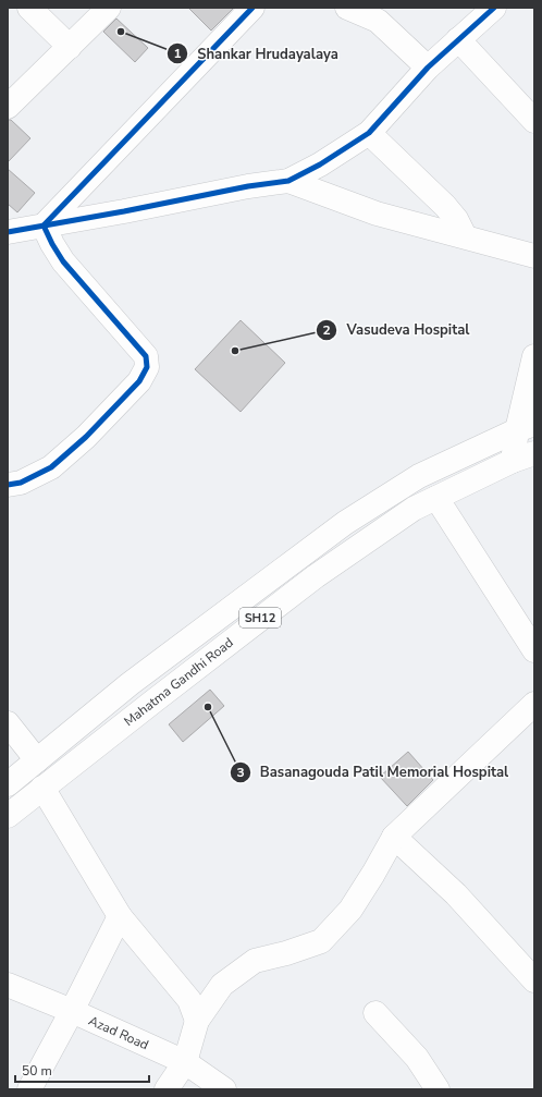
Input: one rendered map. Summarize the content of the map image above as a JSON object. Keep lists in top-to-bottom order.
{
  "streets": {
    "street": ["SH12", "Mahatma Gandhi Road", "Azad Road"]
  },
  "places": ["Shankar Hrudayalaya", "Vasudeva Hospital", "Basanagouda Patil Memorial Hospital"],
  "scale_bar": "50 m"
}
